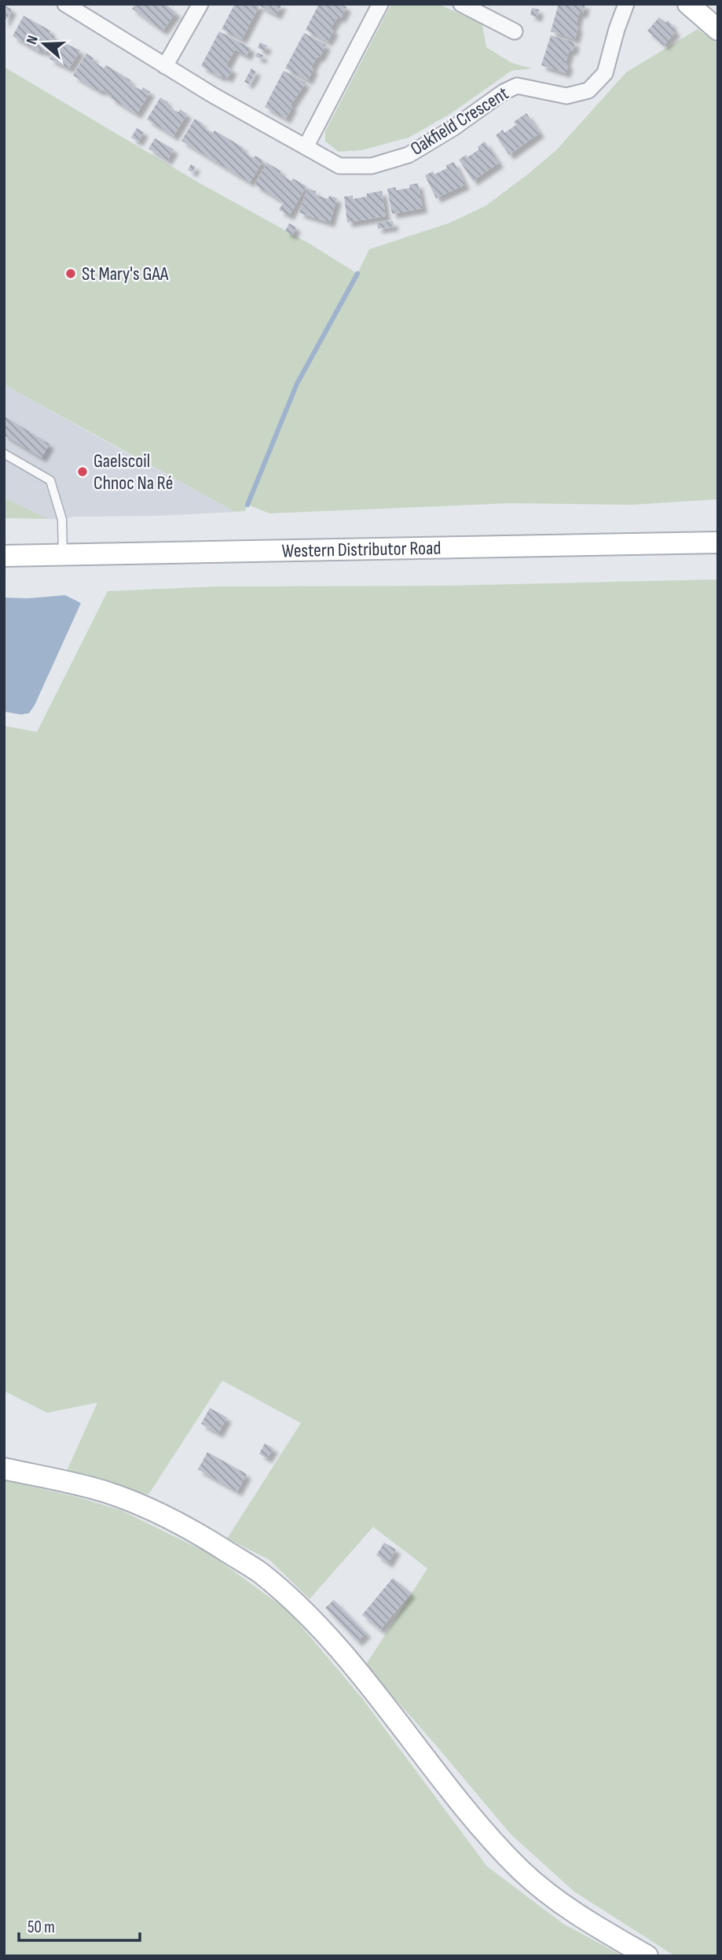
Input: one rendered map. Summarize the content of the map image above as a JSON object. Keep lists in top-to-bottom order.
{
  "streets": {
    "street": ["Oakfield Crescent", "Western Distributor Road"]
  },
  "places": ["St Mary's GAA", "Gaelscoil Chnoc Na Ré"],
  "scale_bar": "50 m",
  "north": "left"
}
